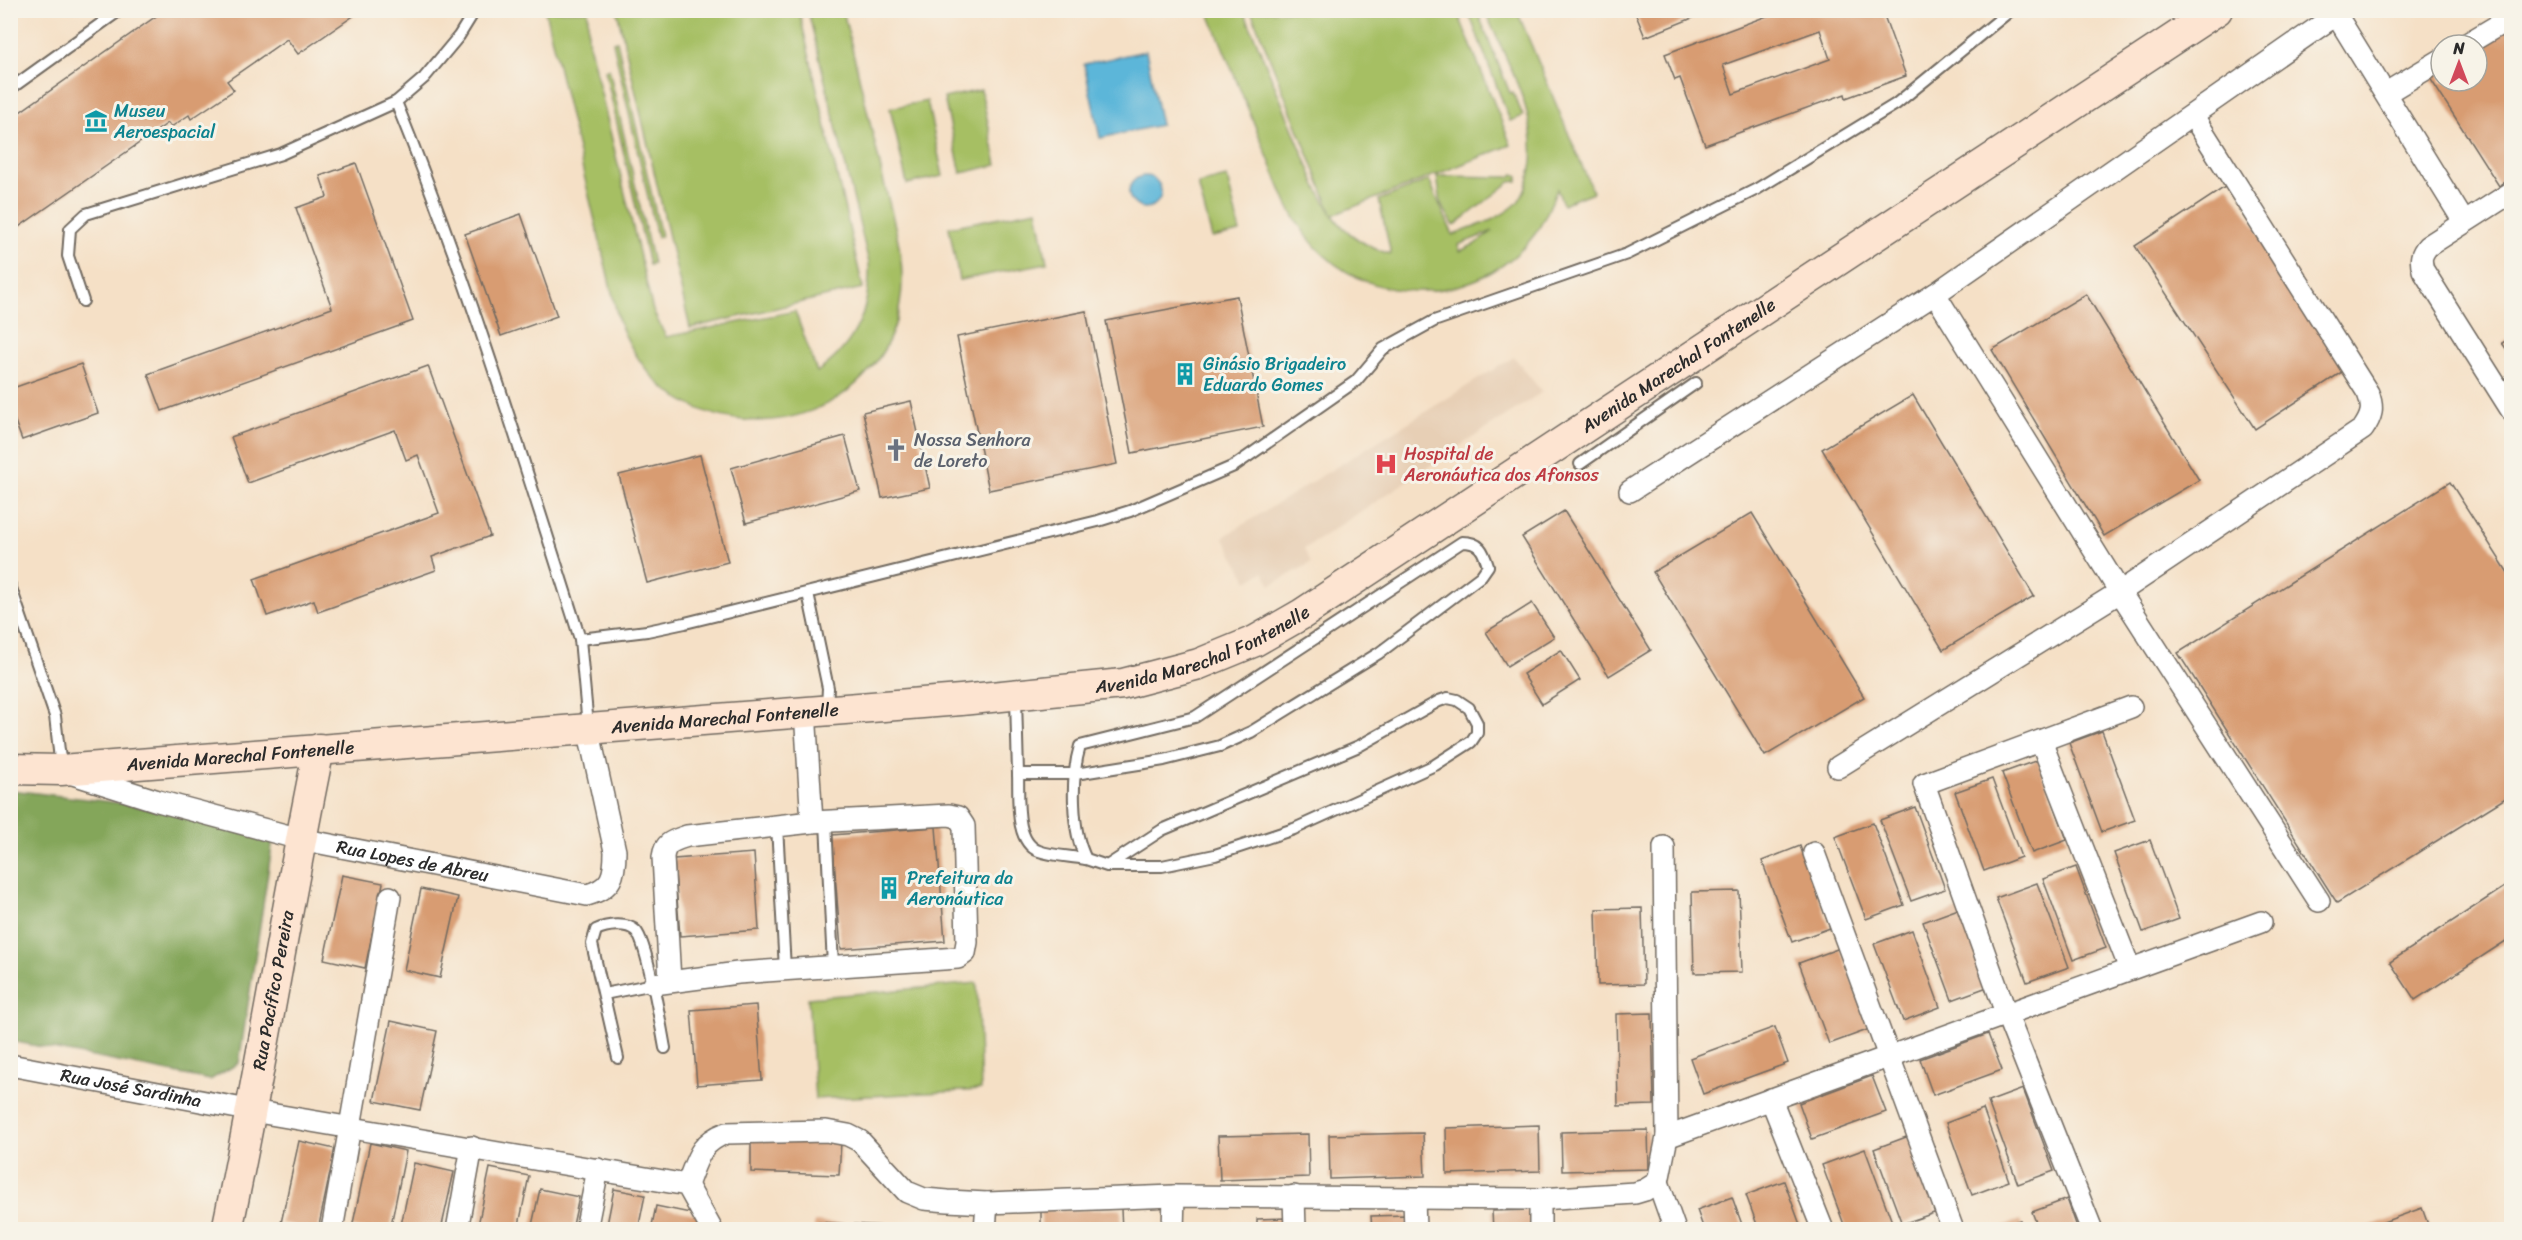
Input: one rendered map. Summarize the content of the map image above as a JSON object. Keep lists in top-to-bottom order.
{
  "streets": {
    "main road": ["Avenida Marechal Fontenelle", "Rua Pacífico Pereira"],
    "street": ["Rua Lopes de Abreu", "Rua José Sardinha"]
  },
  "crossings": [
    ["Avenida Marechal Fontenelle", "Rua Lopes de Abreu"],
    ["Avenida Marechal Fontenelle", "Rua Pacífico Pereira"],
    ["Rua Lopes de Abreu", "Rua Pacífico Pereira"],
    ["Rua Pacífico Pereira", "Rua José Sardinha"]
  ],
  "places": {
    "museum": ["Museu Aeroespacial"],
    "building": ["Ginásio Brigadeiro Eduardo Gomes", "Prefeitura da Aeronáutica"],
    "church": ["Nossa Senhora de Loreto"],
    "hospital": ["Hospital de Aeronáutica dos Afonsos"]
  },
  "north": "top"
}
